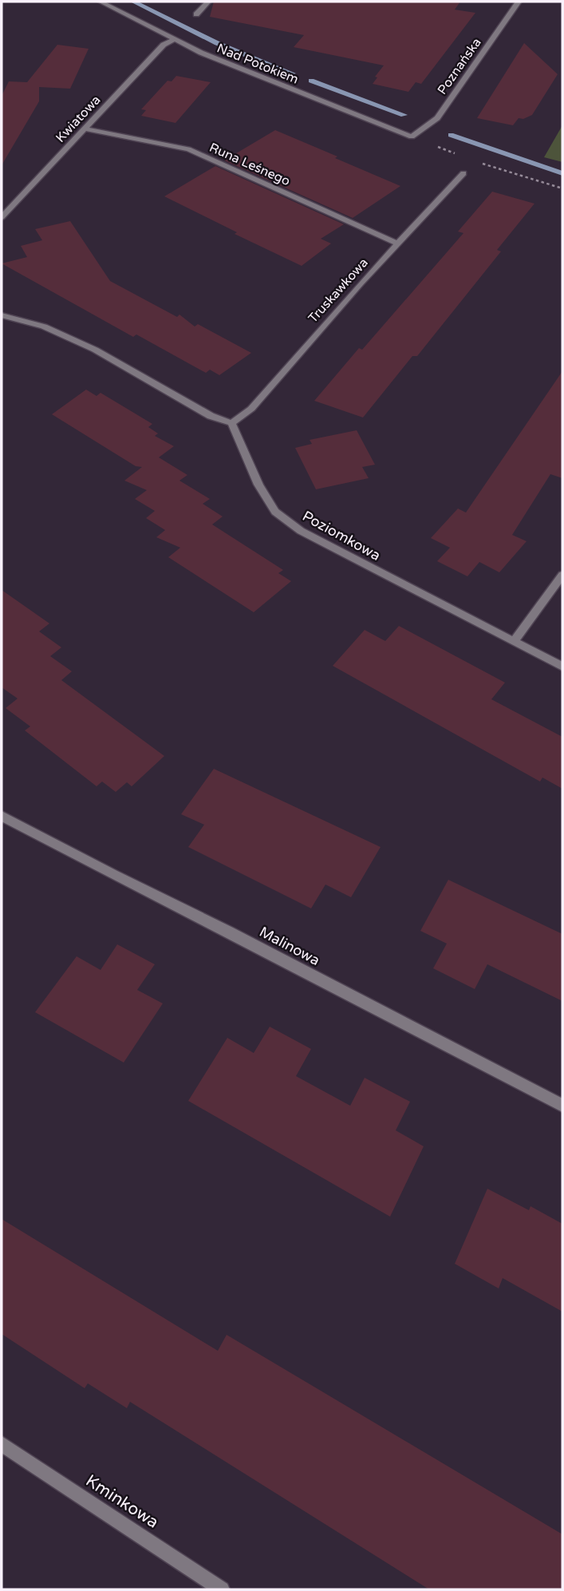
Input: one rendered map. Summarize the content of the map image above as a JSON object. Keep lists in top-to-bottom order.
{
  "streets": {
    "street": [
      "Nad Potokiem",
      "Poznańska",
      "Kwiatowa",
      "Runa Leśnego",
      "Truskawkowa",
      "Poziomkowa",
      "Malinowa",
      "Kminkowa"
    ]
  },
  "crossings": [
    ["Nad Potokiem", "Poznańska"],
    ["Nad Potokiem", "Kwiatowa"],
    ["Kwiatowa", "Runa Leśnego"],
    ["Runa Leśnego", "Truskawkowa"],
    ["Truskawkowa", "Poziomkowa"]
  ]
}
